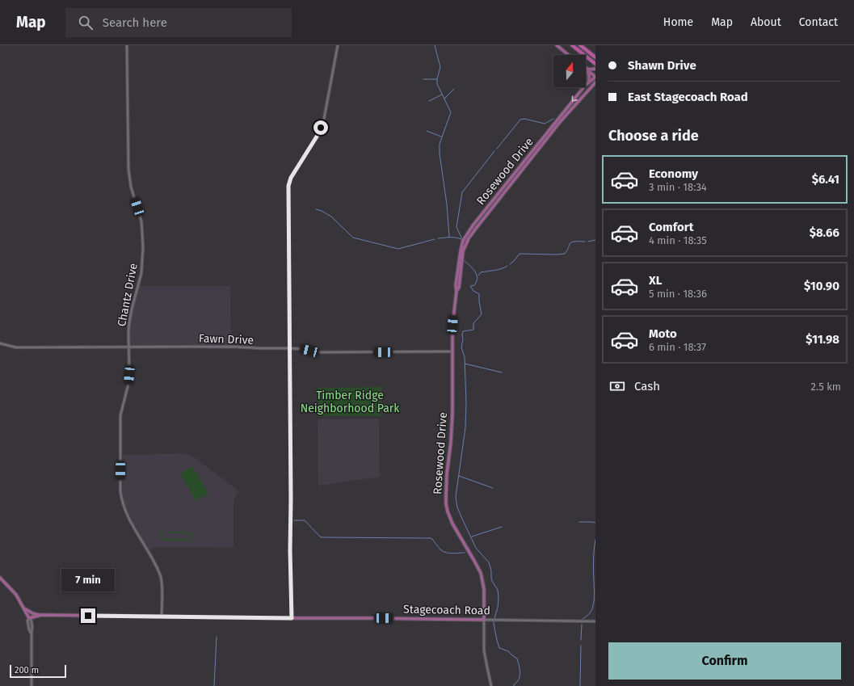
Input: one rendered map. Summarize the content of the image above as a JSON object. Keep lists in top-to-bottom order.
{
  "streets": {
    "main road": ["Rosewood Drive", "Stagecoach Road"],
    "street": ["Chantz Drive", "Fawn Drive"]
  },
  "crossings": [
    ["Rosewood Drive", "Fawn Drive"],
    ["Rosewood Drive", "Stagecoach Road"],
    ["Chantz Drive", "Fawn Drive"],
    ["Chantz Drive", "Stagecoach Road"]
  ],
  "parks": ["Timber Ridge Neighborhood Park"],
  "scale_bar": "200 m",
  "north": "top",
  "page": {
    "header": "Map",
    "search": "Search here",
    "nav": [
      "Home",
      "Map",
      "About",
      "Contact"
    ],
    "banner": ["Shawn Drive", "East Stagecoach Road"],
    "heading": "Choose a ride",
    "list": [
      {
        "name": "Economy",
        "note": "3 min · 18:34",
        "value": "$6.41"
      },
      {
        "name": "Comfort",
        "note": "4 min · 18:35",
        "value": "$8.66"
      },
      {
        "name": "XL",
        "note": "5 min · 18:36",
        "value": "$10.90"
      },
      {
        "name": "Moto",
        "note": "6 min · 18:37",
        "value": "$11.98"
      }
    ],
    "pay": ["Cash", "2.5 km"],
    "bubble": "7 min",
    "buttons": "Confirm",
    "scale": "200 m"
  }
}
